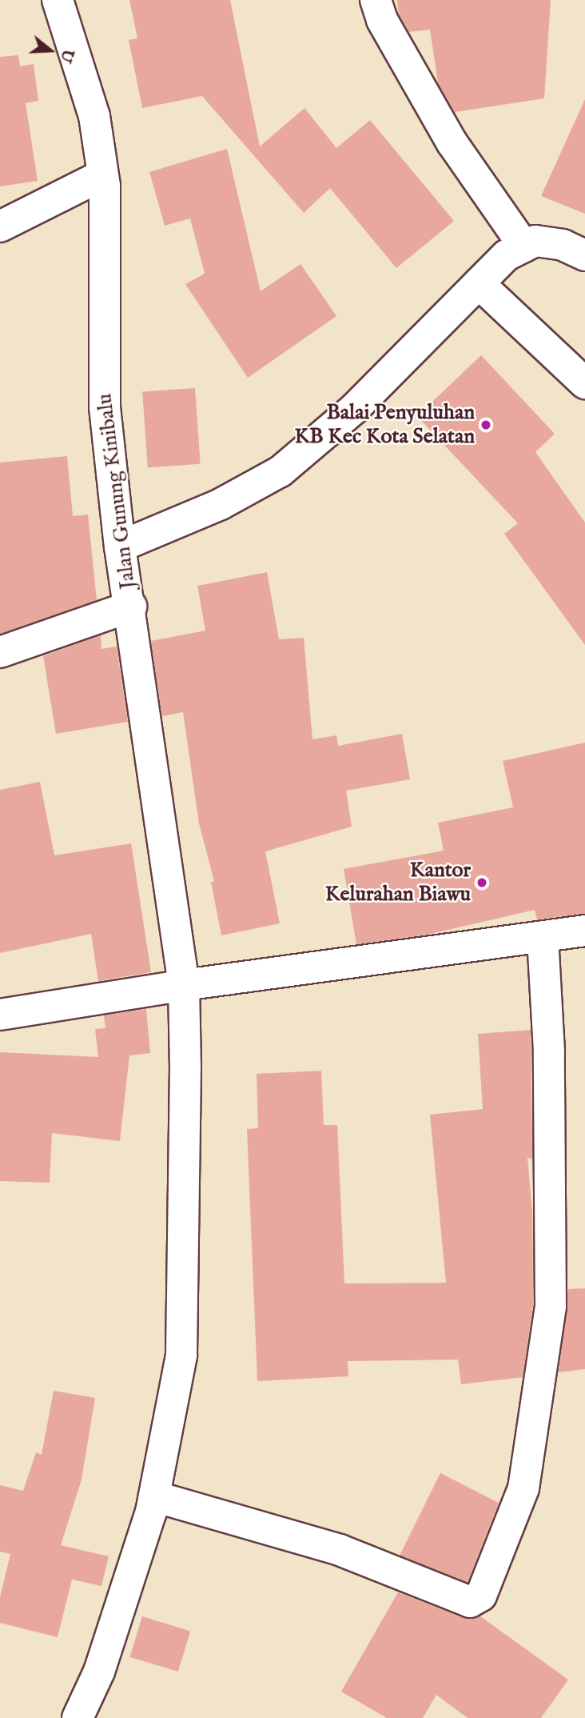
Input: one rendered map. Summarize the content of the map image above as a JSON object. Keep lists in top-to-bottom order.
{
  "streets": {
    "street": ["Jalan Gunung Kinibalu"]
  },
  "places": ["Balai Penyuluhan KB Kec Kota Selatan", "Kantor Kelurahan Biawu"],
  "north": "right"
}
